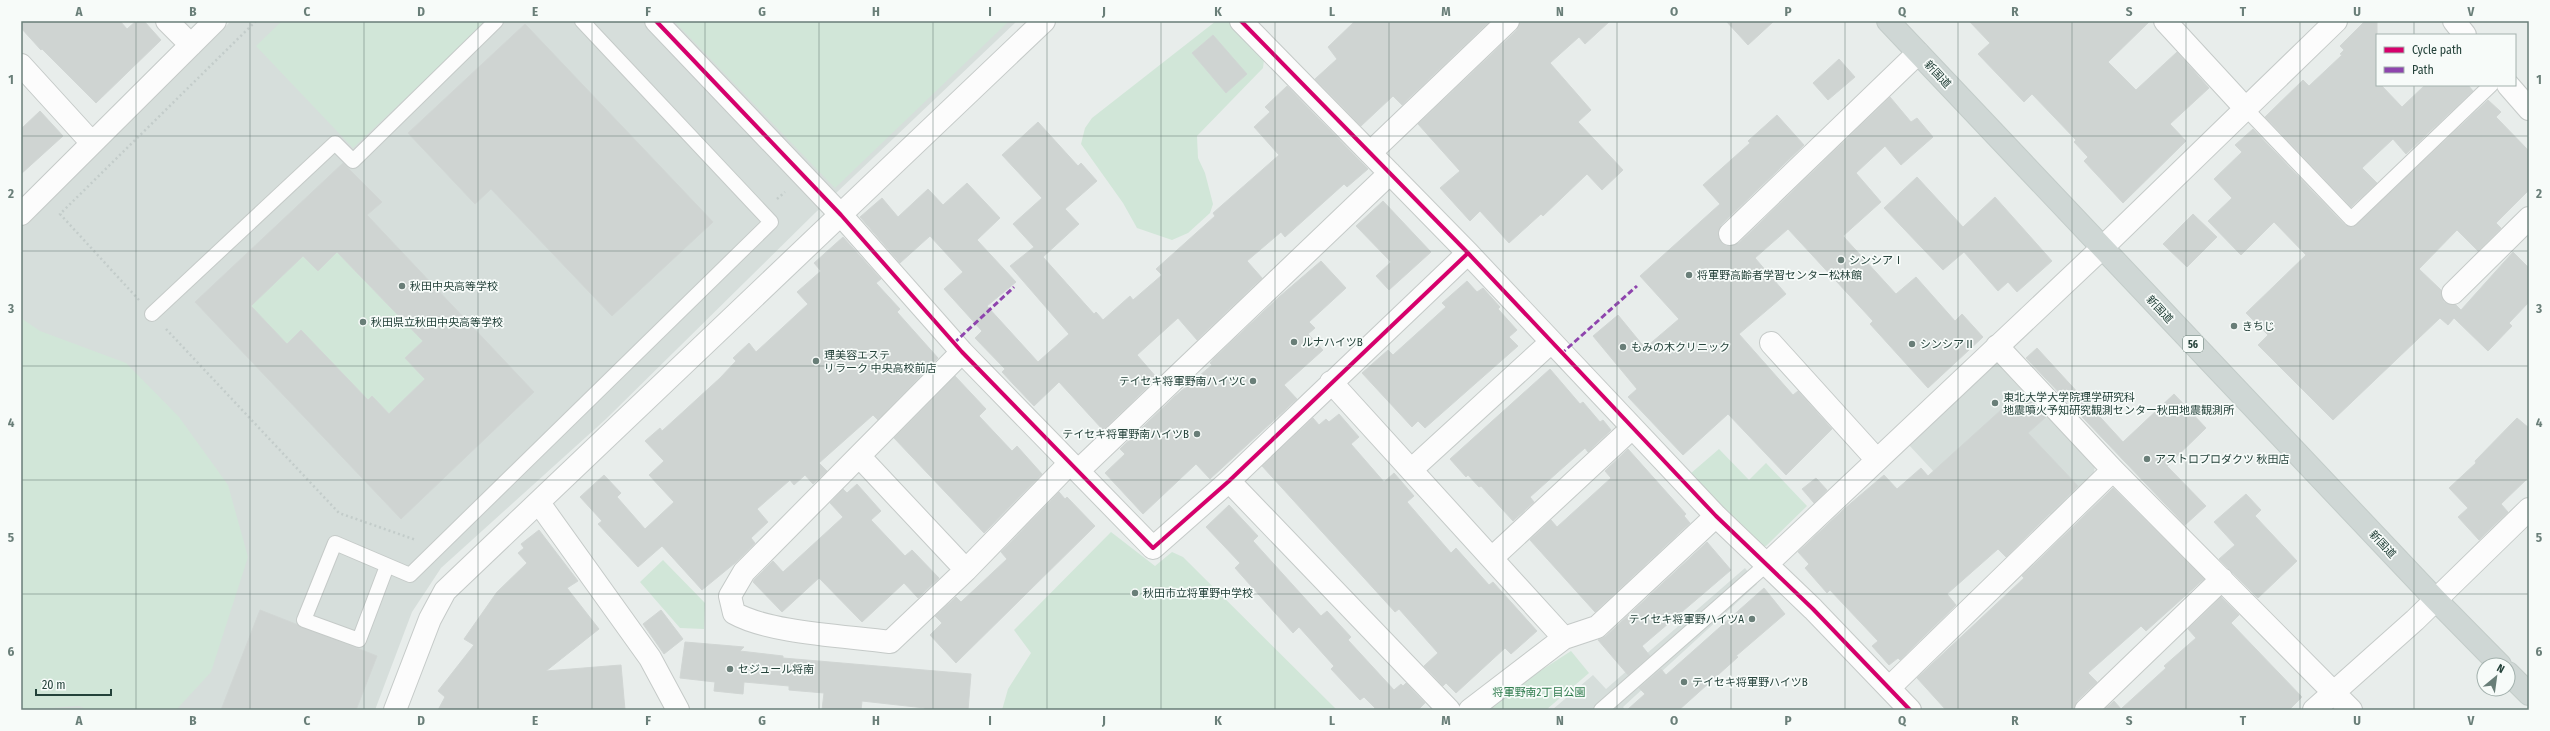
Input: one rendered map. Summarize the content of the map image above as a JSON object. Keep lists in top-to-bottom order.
{
  "streets": {
    "main road": ["新国道", "56"]
  },
  "parks": ["将軍野南2丁目公園"],
  "places": [
    "シンシアⅠ",
    "将軍野高齢者学習センター松林館",
    "秋田中央高等学校",
    "秋田県立秋田中央高等学校",
    "きちじ",
    "ルナハイツB",
    "シンシアⅡ",
    "もみの木クリニック",
    "理美容エステ リラーク 中央高校前店",
    "テイセキ将軍野南ハイツC",
    "東北大学大学院理学研究科 地震噴火予知研究観測センター秋田地震観測所",
    "テイセキ将軍野南ハイツB",
    "アストロプロダクツ 秋田店",
    "秋田市立将軍野中学校",
    "テイセキ将軍野ハイツA",
    "セジュール将南",
    "テイセキ将軍野ハイツB"
  ],
  "legend": ["Cycle path", "Path"],
  "scale_bar": "20 m",
  "north": "top right",
  "grid": {
    "columns": [
      "A",
      "B",
      "C",
      "D",
      "E",
      "F",
      "G",
      "H",
      "I",
      "J",
      "K",
      "L",
      "M",
      "N",
      "O",
      "P",
      "Q",
      "R",
      "S",
      "T",
      "U",
      "V"
    ],
    "rows": [
      "1",
      "2",
      "3",
      "4",
      "5",
      "6"
    ]
  }
}
